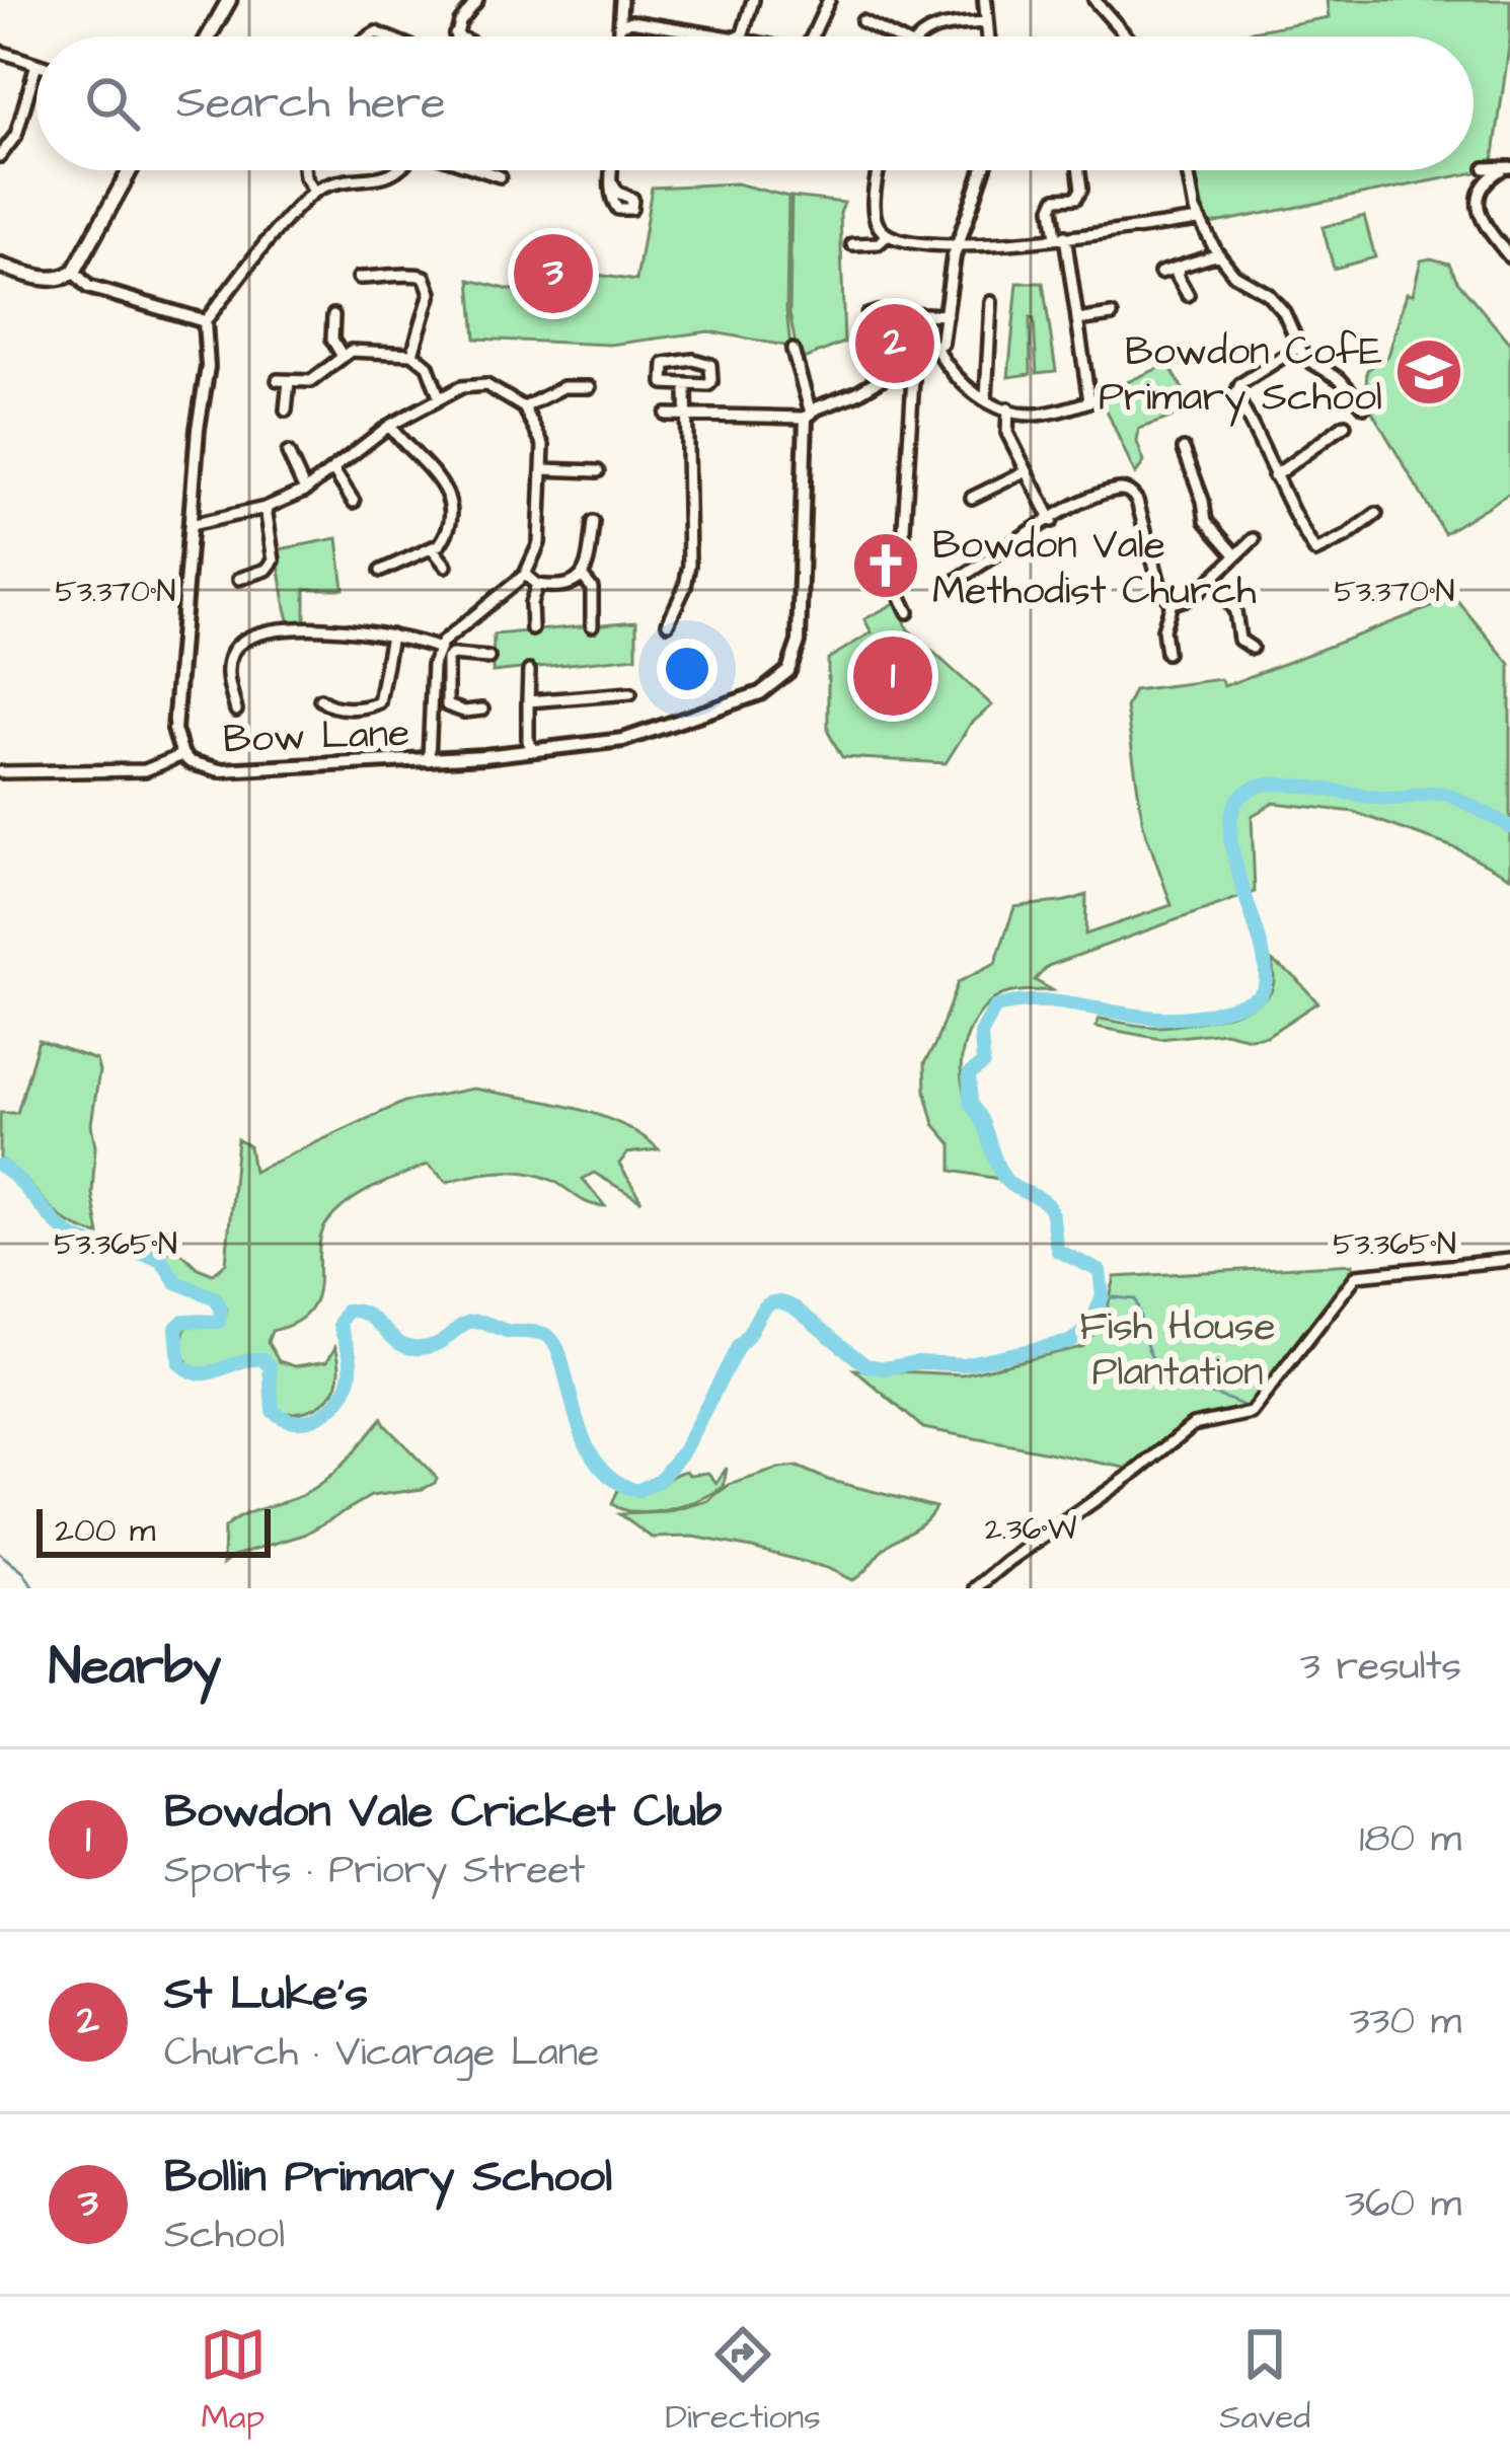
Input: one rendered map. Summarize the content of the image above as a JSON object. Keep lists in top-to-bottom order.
{
  "streets": {
    "street": ["Bow Lane"]
  },
  "parks": ["Fish House Plantation"],
  "places": {
    "school or university": ["Bowdon CofE Primary School"],
    "church": ["Bowdon Vale Methodist Church"]
  },
  "scale_bar": "200 m",
  "page": {
    "search": "Search here",
    "pins": ["3", "2", "1"],
    "scale": "200 m",
    "heading": ["Nearby", "3 results"],
    "list": [
      {
        "mark": "1",
        "name": "Bowdon Vale Cricket Club",
        "note": "Sports · Priory Street",
        "value": "180 m"
      },
      {
        "mark": "2",
        "name": "St Luke's",
        "note": "Church · Vicarage Lane",
        "value": "330 m"
      },
      {
        "mark": "3",
        "name": "Bollin Primary School",
        "note": "School",
        "value": "360 m"
      }
    ],
    "nav": ["Map", "Directions", "Saved"]
  },
  "coordinates": ["53.370°N", "53.365°N", "2.36°W"]
}
